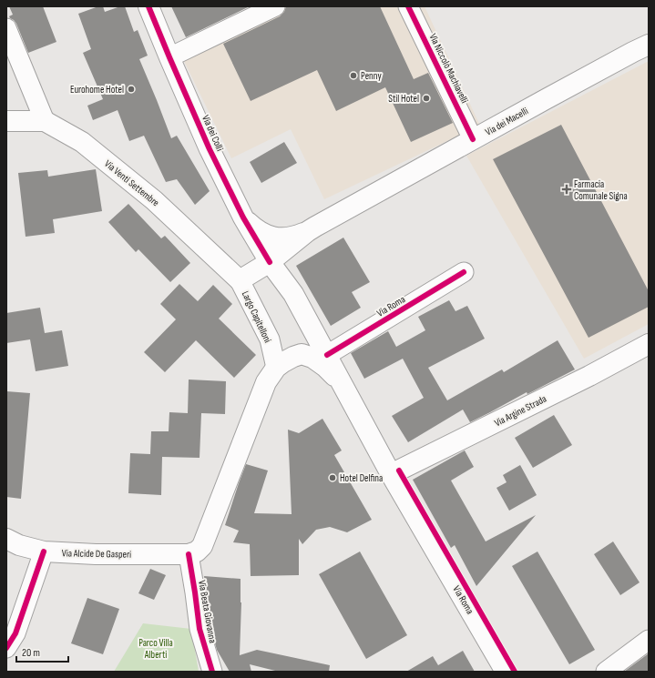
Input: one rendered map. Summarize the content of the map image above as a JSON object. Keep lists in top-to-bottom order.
{
  "streets": {
    "main road": [
      "Via dei Macelli",
      "Via dei Colli",
      "Via Venti Settembre",
      "Via Roma",
      "Largo Capitelloni",
      "Via Argine Strada",
      "Via Alcide De Gasperi"
    ],
    "street": ["Via Niccolò Machiavelli", "Via Beata Giovanna"]
  },
  "crossings": [
    ["Via Niccolò Machiavelli", "Via dei Macelli"],
    ["Via dei Macelli", "Via dei Colli"],
    ["Via dei Macelli", "Via Roma"],
    ["Via dei Macelli", "Largo Capitelloni"],
    ["Via dei Colli", "Via Roma"],
    ["Via dei Colli", "Largo Capitelloni"],
    ["Via Venti Settembre", "Largo Capitelloni"],
    ["Via Roma", "Largo Capitelloni"],
    ["Via Roma", "Via Argine Strada"],
    ["Via Alcide De Gasperi", "Via Beata Giovanna"]
  ],
  "parks": ["Parco Villa Alberti"],
  "places": {
    "other": [
      "Penny",
      "Eurohome Hotel",
      "Stil Hotel",
      "Hotel Delfina"
    ],
    "health": ["Farmacia Comunale Signa"]
  },
  "scale_bar": "20 m"
}
